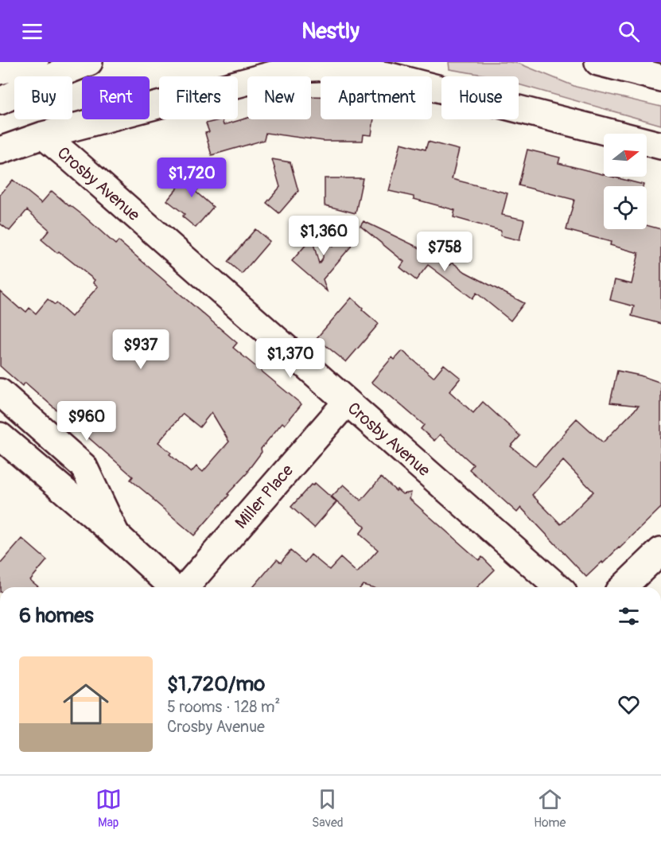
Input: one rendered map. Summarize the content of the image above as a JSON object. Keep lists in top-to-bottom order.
{
  "streets": {
    "main road": ["Crosby Avenue", "Miller Place"]
  },
  "crossings": [
    ["Crosby Avenue", "Miller Place"]
  ],
  "north": "right",
  "page": {
    "header": "Nestly",
    "chip": [
      "Buy",
      "Rent",
      "Filters",
      "New",
      "Apartment",
      "House"
    ],
    "price": [
      "$1,720",
      "$1,360",
      "$758",
      "$937",
      "$1,370",
      "$960"
    ],
    "heading": "6 homes",
    "list": [
      {
        "name": "$1,720/mo",
        "note": "5 rooms · 128 m² · Crosby Avenue"
      }
    ],
    "tabs": ["Map", "Saved", "Home"]
  }
}
